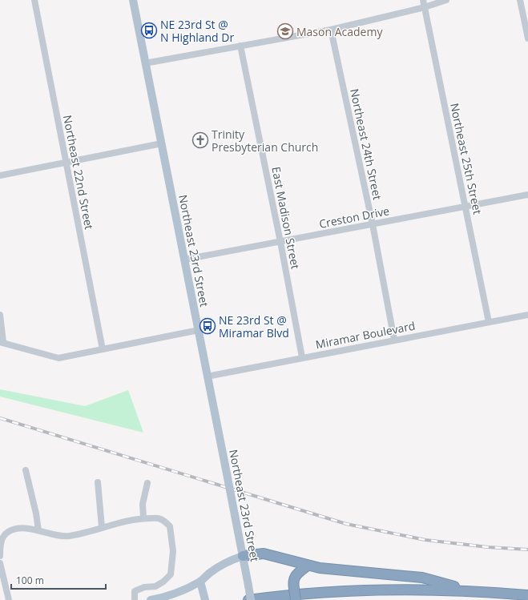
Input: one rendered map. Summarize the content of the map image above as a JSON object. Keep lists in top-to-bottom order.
{
  "streets": {
    "main road": ["Northeast 23rd Street"],
    "street": [
      "Northeast 24th Street",
      "Northeast 25th Street",
      "Northeast 22nd Street",
      "Creston Drive",
      "East Madison Street",
      "Miramar Boulevard"
    ]
  },
  "crossings": [
    ["Northeast 24th Street", "Creston Drive"],
    ["Northeast 24th Street", "Miramar Boulevard"],
    ["Northeast 25th Street", "Creston Drive"],
    ["Northeast 25th Street", "Miramar Boulevard"],
    ["Creston Drive", "East Madison Street"],
    ["Creston Drive", "Northeast 23rd Street"],
    ["East Madison Street", "Miramar Boulevard"],
    ["Northeast 23rd Street", "Miramar Boulevard"]
  ],
  "places": {
    "bus stop": ["NE 23rd St @ N Highland Dr", "NE 23rd St @ Miramar Blvd"],
    "school or university": ["Mason Academy"],
    "church": ["Trinity Presbyterian Church"]
  },
  "scale_bar": "100 m"
}
